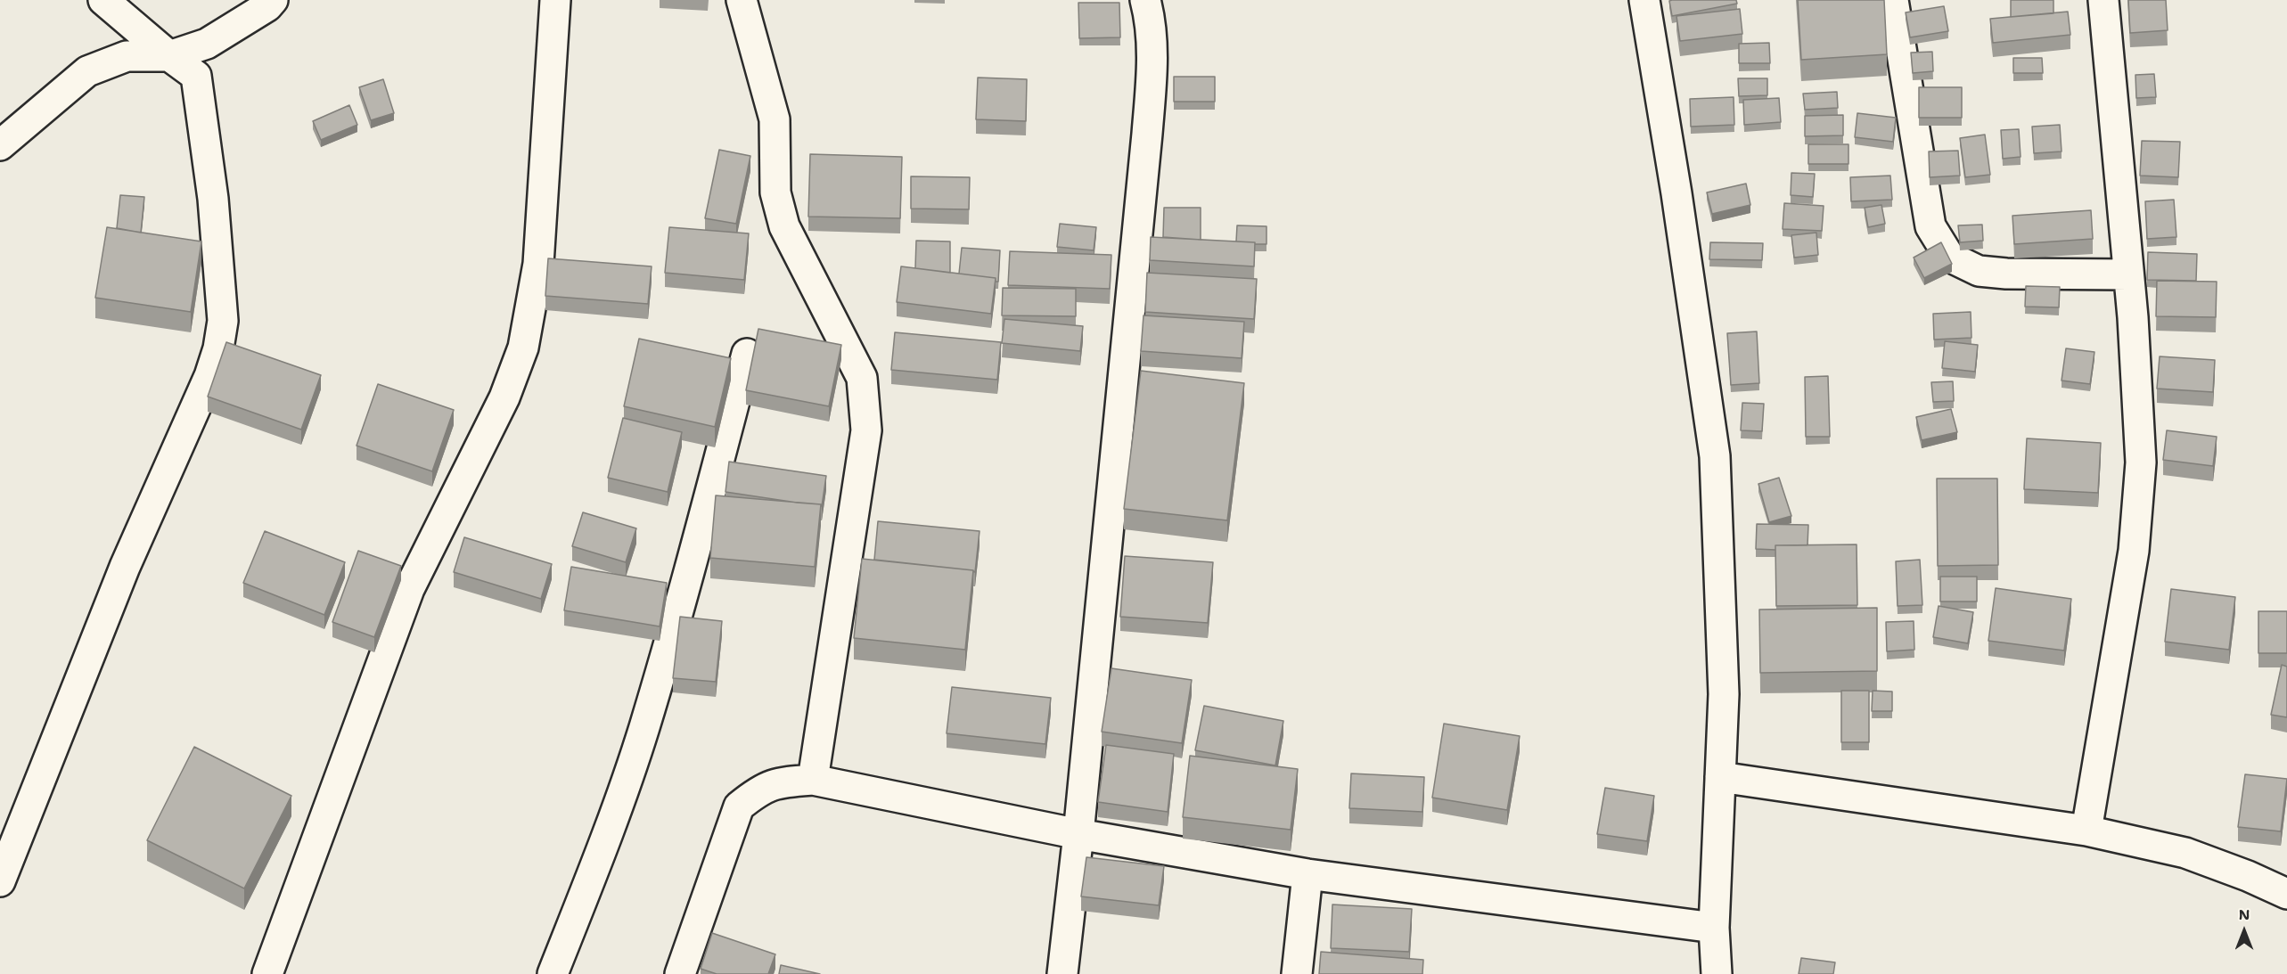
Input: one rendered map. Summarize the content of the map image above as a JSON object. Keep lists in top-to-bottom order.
{
  "north": "top"
}
